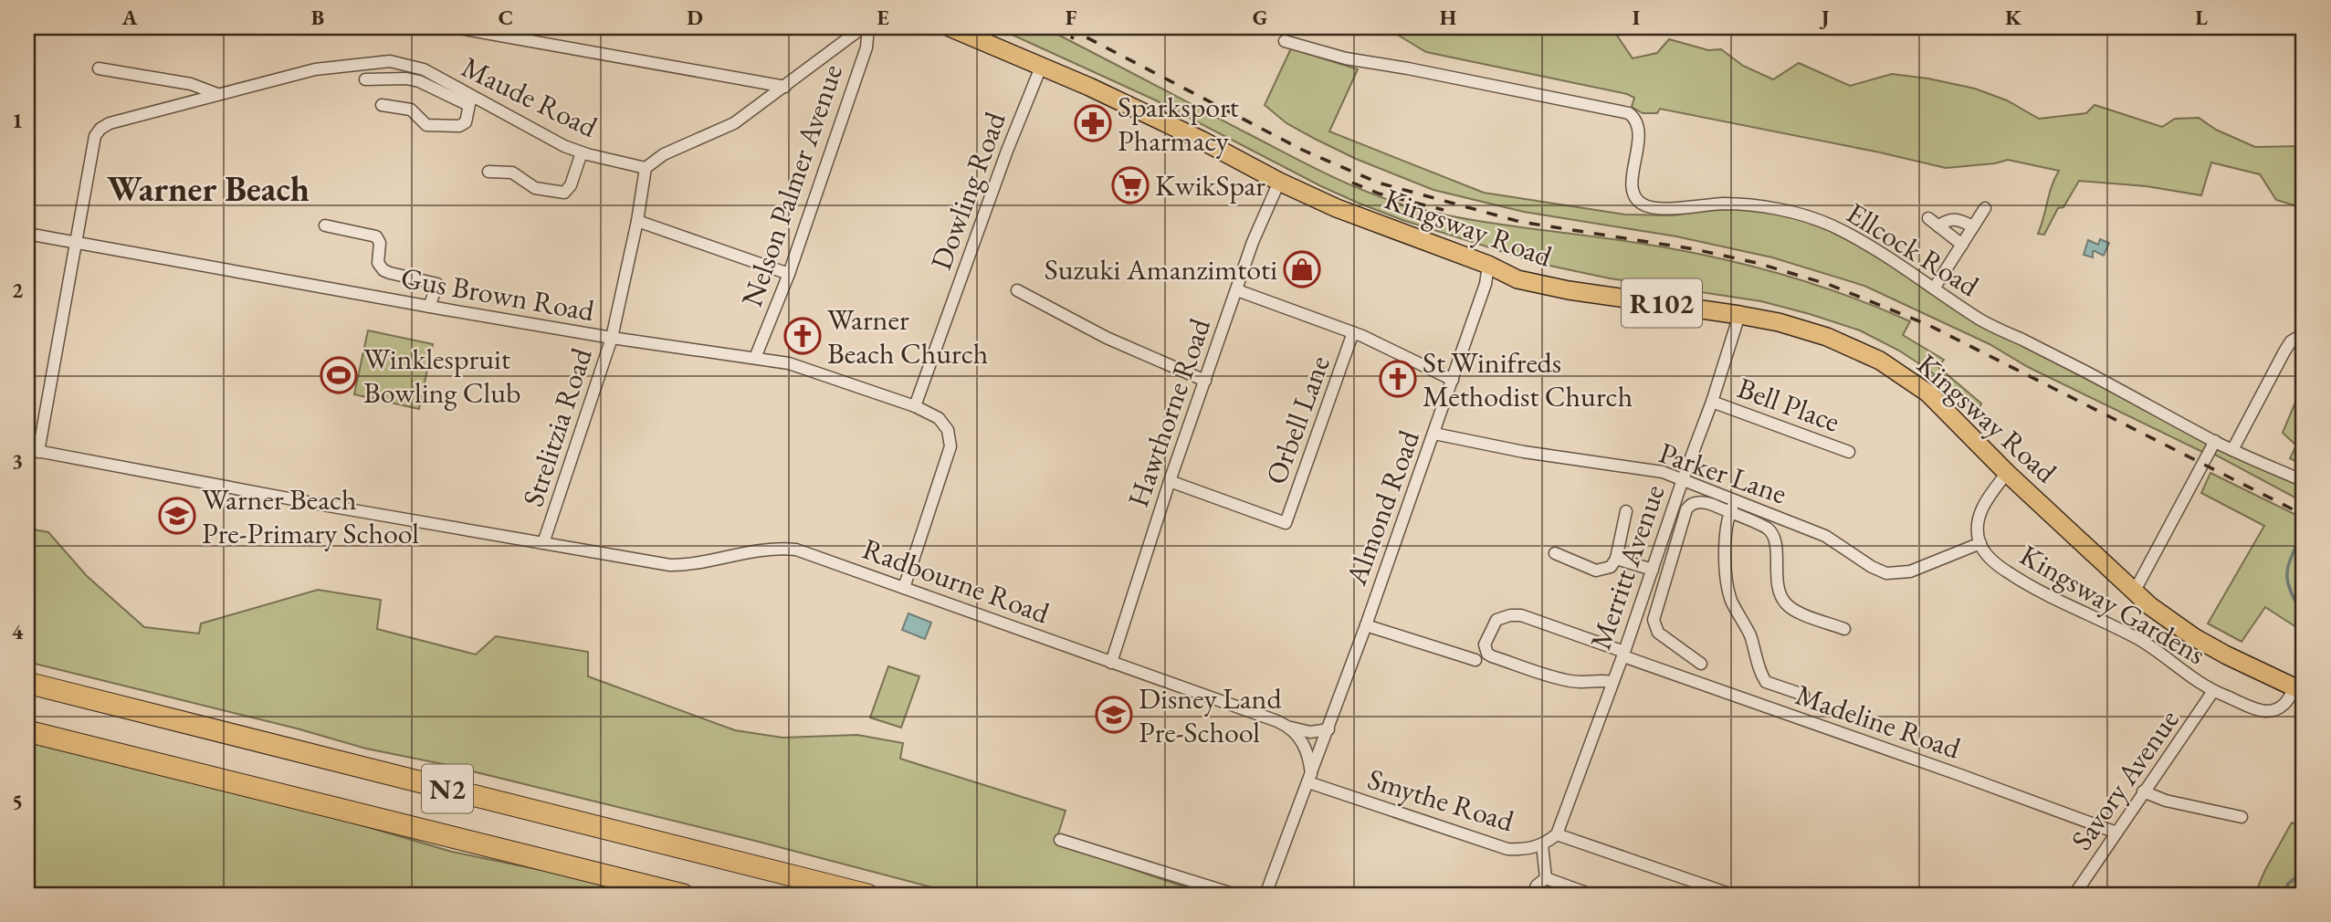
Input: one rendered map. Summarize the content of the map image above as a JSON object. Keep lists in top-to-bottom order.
{
  "streets": {
    "highway": ["N2"],
    "main road": ["Kingsway Road", "R102"],
    "street": [
      "Maude Road",
      "Nelson Palmer Avenue",
      "Dowling Road",
      "Ellcock Road",
      "Gus Brown Road",
      "Bell Place",
      "Hawthorne Road",
      "Orbell Lane",
      "Strelitzia Road",
      "Parker Lane",
      "Almond Road",
      "Merritt Avenue",
      "Radbourne Road",
      "Kingsway Gardens",
      "Madeline Road",
      "Savory Avenue",
      "Smythe Road"
    ]
  },
  "crossings": [
    ["Maude Road", "Gus Brown Road"],
    ["Maude Road", "Strelitzia Road"],
    ["Nelson Palmer Avenue", "Gus Brown Road"],
    ["Dowling Road", "Kingsway Road"],
    ["Dowling Road", "Gus Brown Road"],
    ["Kingsway Road", "Hawthorne Road"],
    ["Kingsway Road", "Almond Road"],
    ["Kingsway Road", "Merritt Avenue"],
    ["Kingsway Road", "Kingsway Gardens"],
    ["Gus Brown Road", "Strelitzia Road"],
    ["Gus Brown Road", "Radbourne Road"],
    ["Bell Place", "Merritt Avenue"],
    ["Hawthorne Road", "Orbell Lane"],
    ["Hawthorne Road", "Radbourne Road"],
    ["Strelitzia Road", "Radbourne Road"],
    ["Parker Lane", "Almond Road"],
    ["Parker Lane", "Merritt Avenue"],
    ["Parker Lane", "Kingsway Gardens"],
    ["Almond Road", "Smythe Road"],
    ["Merritt Avenue", "Madeline Road"],
    ["Merritt Avenue", "Smythe Road"],
    ["Kingsway Gardens", "Savory Avenue"],
    ["Madeline Road", "Savory Avenue"]
  ],
  "districts": ["Warner Beach"],
  "places": {
    "pharmacy": ["Sparksport Pharmacy"],
    "supermarket": ["KwikSpar"],
    "shop": ["Suzuki Amanzimtoti"],
    "church": ["Warner Beach Church", "St Winifreds Methodist Church"],
    "sports": ["Winklespruit Bowling Club"],
    "school or university": ["Warner Beach Pre-Primary School", "Disney Land Pre-School"]
  },
  "grid": {
    "columns": [
      "A",
      "B",
      "C",
      "D",
      "E",
      "F",
      "G",
      "H",
      "I",
      "J",
      "K",
      "L"
    ],
    "rows": [
      "1",
      "2",
      "3",
      "4",
      "5"
    ]
  }
}
